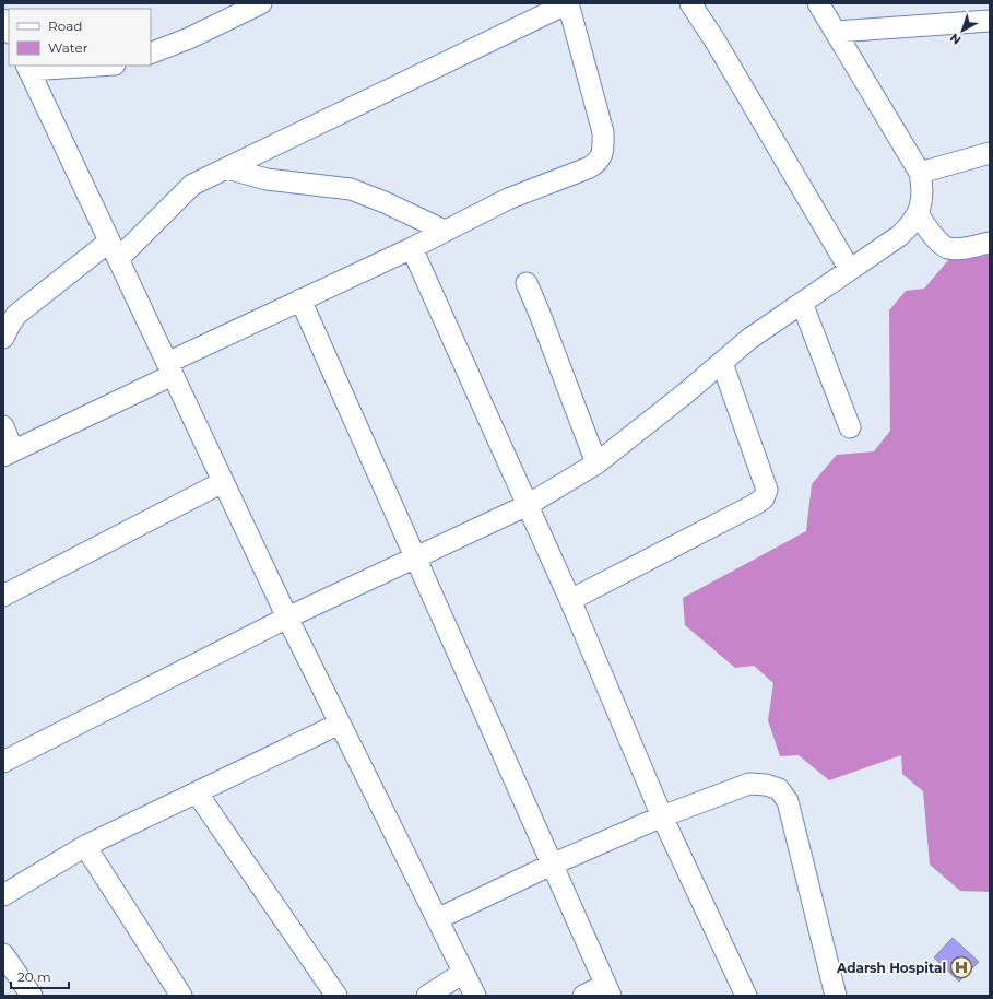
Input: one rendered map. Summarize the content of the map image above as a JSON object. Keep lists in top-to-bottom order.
{
  "places": {
    "hospital": ["Adarsh Hospital"]
  },
  "legend": ["Road", "Water"],
  "scale_bar": "20 m",
  "north": "bottom left"
}
